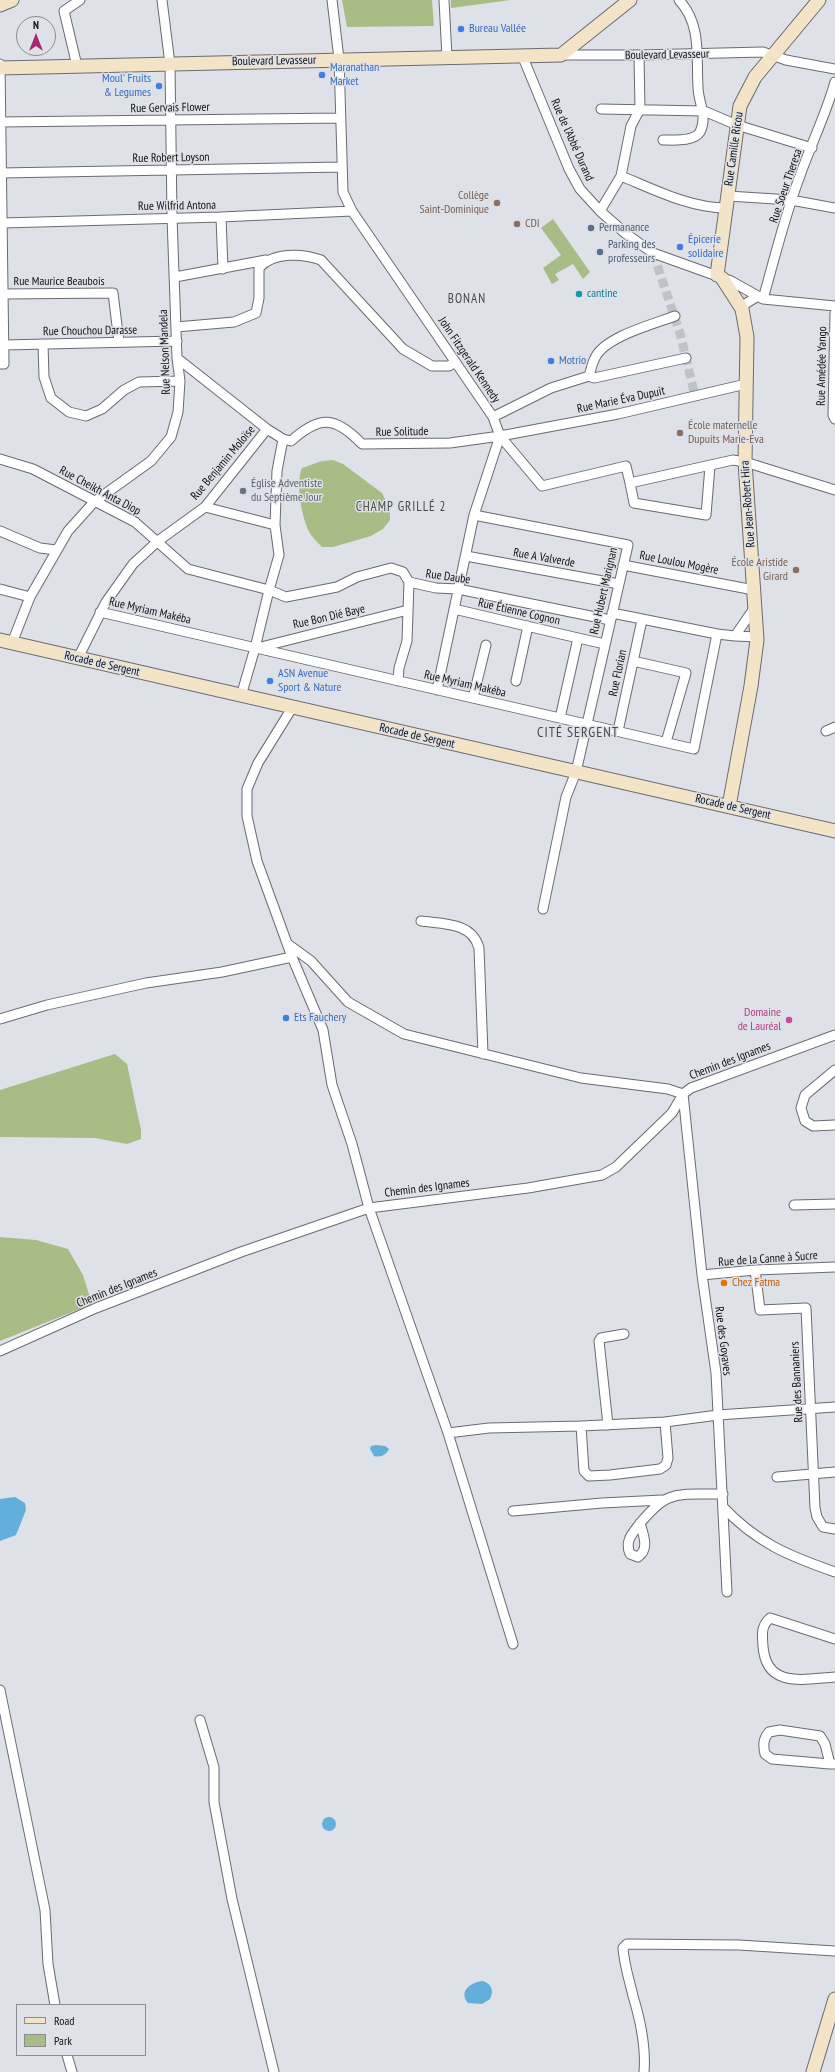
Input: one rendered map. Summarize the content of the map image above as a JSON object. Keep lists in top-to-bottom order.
{
  "streets": {
    "street": [
      "Boulevard Levasseur",
      "Rue Gervais Flower",
      "Rue de l'Abbé Durand",
      "Rue Camille Ricou",
      "Rue Robert Loyson",
      "Rue Soeur Theresa",
      "Rue Wilfrid Antona",
      "Rue Maurice Beaubois",
      "Rue Chouchou Darasse",
      "Rue Nelson Mandela",
      "John Fitzgerald Kennedy",
      "Rue Amédée Yango",
      "Rue Marie Éva Dupuit",
      "Rue Solitude",
      "Rue Benjamin Moloïse",
      "Rue Cheikh Anta Diop",
      "Rue Jean-Robert Hira",
      "Rue A Valverde",
      "Rue Loulou Mogère",
      "Rue Daube",
      "Rue Hubert Marignan",
      "Rue Myriam Makéba",
      "Rue Étienne Cognon",
      "Rue Bon Dié Baye",
      "Rocade de Sergent",
      "Rue Florian",
      "Chemin des Ignames",
      "Rue de la Canne à Sucre",
      "Rue des Goyaves",
      "Rue des Bannaniers"
    ]
  },
  "crossings": [
    ["Boulevard Levasseur", "Rue de l'Abbé Durand"],
    ["Boulevard Levasseur", "Rue Camille Ricou"],
    ["Boulevard Levasseur", "Rue Nelson Mandela"],
    ["Boulevard Levasseur", "John Fitzgerald Kennedy"],
    ["Rue Gervais Flower", "Rue Nelson Mandela"],
    ["Rue Gervais Flower", "John Fitzgerald Kennedy"],
    ["Rue de l'Abbé Durand", "Rue Camille Ricou"],
    ["Rue de l'Abbé Durand", "Rue Soeur Theresa"],
    ["Rue de l'Abbé Durand", "Rue Jean-Robert Hira"],
    ["Rue Camille Ricou", "Rue Jean-Robert Hira"],
    ["Rue Robert Loyson", "Rue Nelson Mandela"],
    ["Rue Robert Loyson", "John Fitzgerald Kennedy"],
    ["Rue Wilfrid Antona", "Rue Nelson Mandela"],
    ["Rue Wilfrid Antona", "John Fitzgerald Kennedy"],
    ["Rue Maurice Beaubois", "Rue Chouchou Darasse"],
    ["Rue Chouchou Darasse", "Rue Nelson Mandela"],
    ["Rue Nelson Mandela", "Rue Cheikh Anta Diop"],
    ["Rue Nelson Mandela", "Rocade de Sergent"],
    ["John Fitzgerald Kennedy", "Rue Marie Éva Dupuit"],
    ["John Fitzgerald Kennedy", "Rue Solitude"],
    ["Rue Marie Éva Dupuit", "Rue Solitude"],
    ["Rue Marie Éva Dupuit", "Rue Jean-Robert Hira"],
    ["Rue Benjamin Moloïse", "Rue Cheikh Anta Diop"],
    ["Rue Benjamin Moloïse", "Rue Myriam Makéba"],
    ["Rue Benjamin Moloïse", "Rocade de Sergent"],
    ["Rue Cheikh Anta Diop", "Rue Daube"],
    ["Rue Jean-Robert Hira", "Rue Loulou Mogère"],
    ["Rue Jean-Robert Hira", "Rocade de Sergent"],
    ["Rue A Valverde", "Rue Hubert Marignan"],
    ["Rue Loulou Mogère", "Rue Hubert Marignan"],
    ["Rue Daube", "Rue Hubert Marignan"],
    ["Rue Daube", "Rue Myriam Makéba"],
    ["Rue Daube", "Rue Florian"],
    ["Rue Hubert Marignan", "Rue Myriam Makéba"],
    ["Rue Hubert Marignan", "Rue Étienne Cognon"],
    ["Rue Hubert Marignan", "Rocade de Sergent"],
    ["Rue Myriam Makéba", "Rue Bon Dié Baye"],
    ["Rue Myriam Makéba", "Rue Florian"],
    ["Chemin des Ignames", "Rue des Goyaves"],
    ["Rue de la Canne à Sucre", "Rue des Goyaves"],
    ["Rue de la Canne à Sucre", "Rue des Bannaniers"]
  ],
  "districts": ["BONAN", "CHAMP GRILLÉ 2", "CITÉ SERGENT"],
  "places": [
    "Bureau Vallée",
    "Maranathan Market",
    "Moul' Fruits & Legumes",
    "Collège Saint-Dominique",
    "CDI",
    "Permanance",
    "Épicerie solidaire",
    "Parking des professeurs",
    "cantine",
    "Motrio",
    "École maternelle Dupuits Marie-Eva",
    "Église Adventiste du Septième Jour",
    "École Aristide Girard",
    "ASN Avenue Sport & Nature",
    "Ets Fauchery",
    "Domaine de Lauréal",
    "Chez Fatma"
  ],
  "legend": ["Road", "Park"],
  "north": "top"
}
